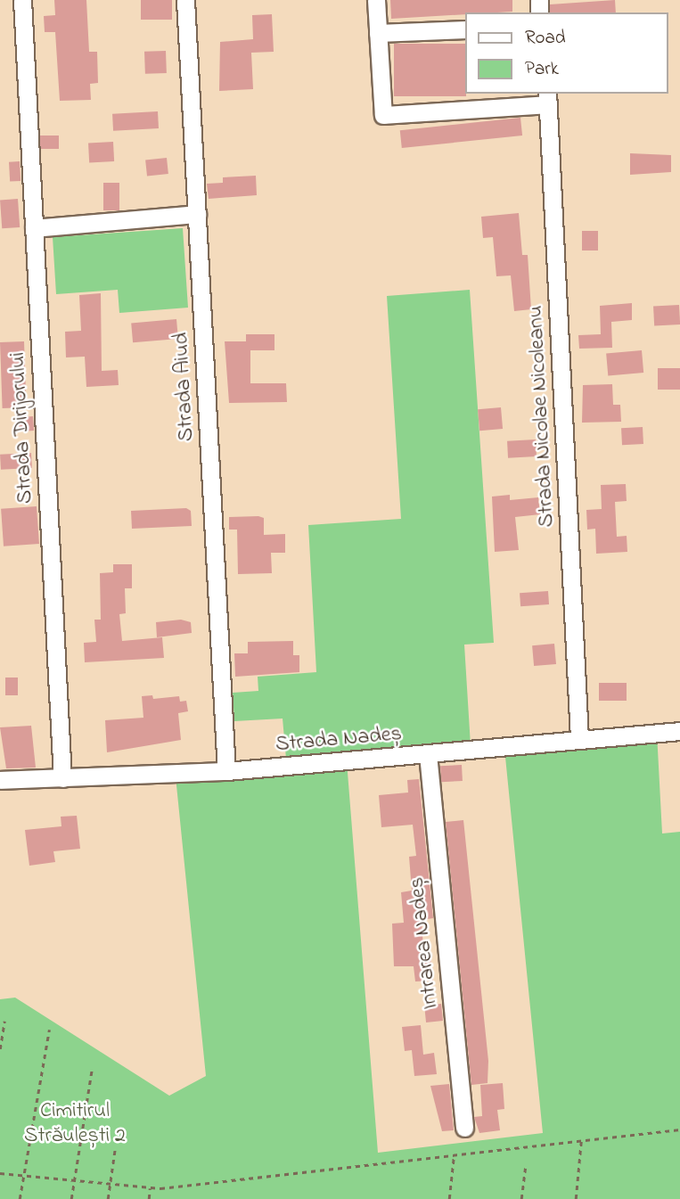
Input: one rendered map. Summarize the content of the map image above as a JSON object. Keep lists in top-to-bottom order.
{
  "streets": {
    "street": [
      "Strada Aiud",
      "Strada Nicolae Nicoleanu",
      "Strada Dirijorului",
      "Strada Nadeș",
      "Intrarea Nadeș"
    ]
  },
  "crossings": [
    ["Strada Aiud", "Strada Nadeș"],
    ["Strada Nicolae Nicoleanu", "Strada Nadeș"],
    ["Strada Dirijorului", "Strada Nadeș"],
    ["Strada Nadeș", "Intrarea Nadeș"]
  ],
  "parks": ["Cimitirul Străulești 2"],
  "legend": ["Road", "Park"]
}
